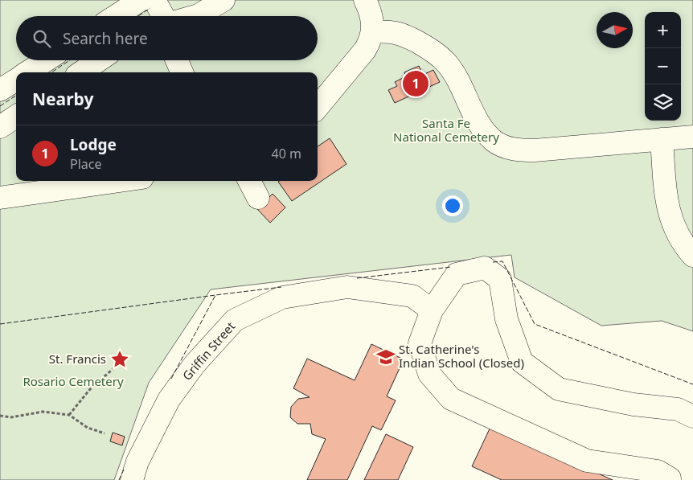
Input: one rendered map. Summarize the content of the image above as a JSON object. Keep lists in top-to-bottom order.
{
  "streets": {
    "street": ["Griffin Street"]
  },
  "parks": ["Santa Fe National Cemetery", "Rosario Cemetery"],
  "places": {
    "school or university": ["St. Catherine's Indian School (Closed)"],
    "place": ["St. Francis"]
  },
  "north": "right",
  "page": {
    "map_buttons": ["+", "−"],
    "search": "Search here",
    "pins": "1",
    "heading": "Nearby",
    "list": [
      {
        "mark": "1",
        "name": "Lodge",
        "note": "Place",
        "value": "40 m"
      }
    ]
  }
}
